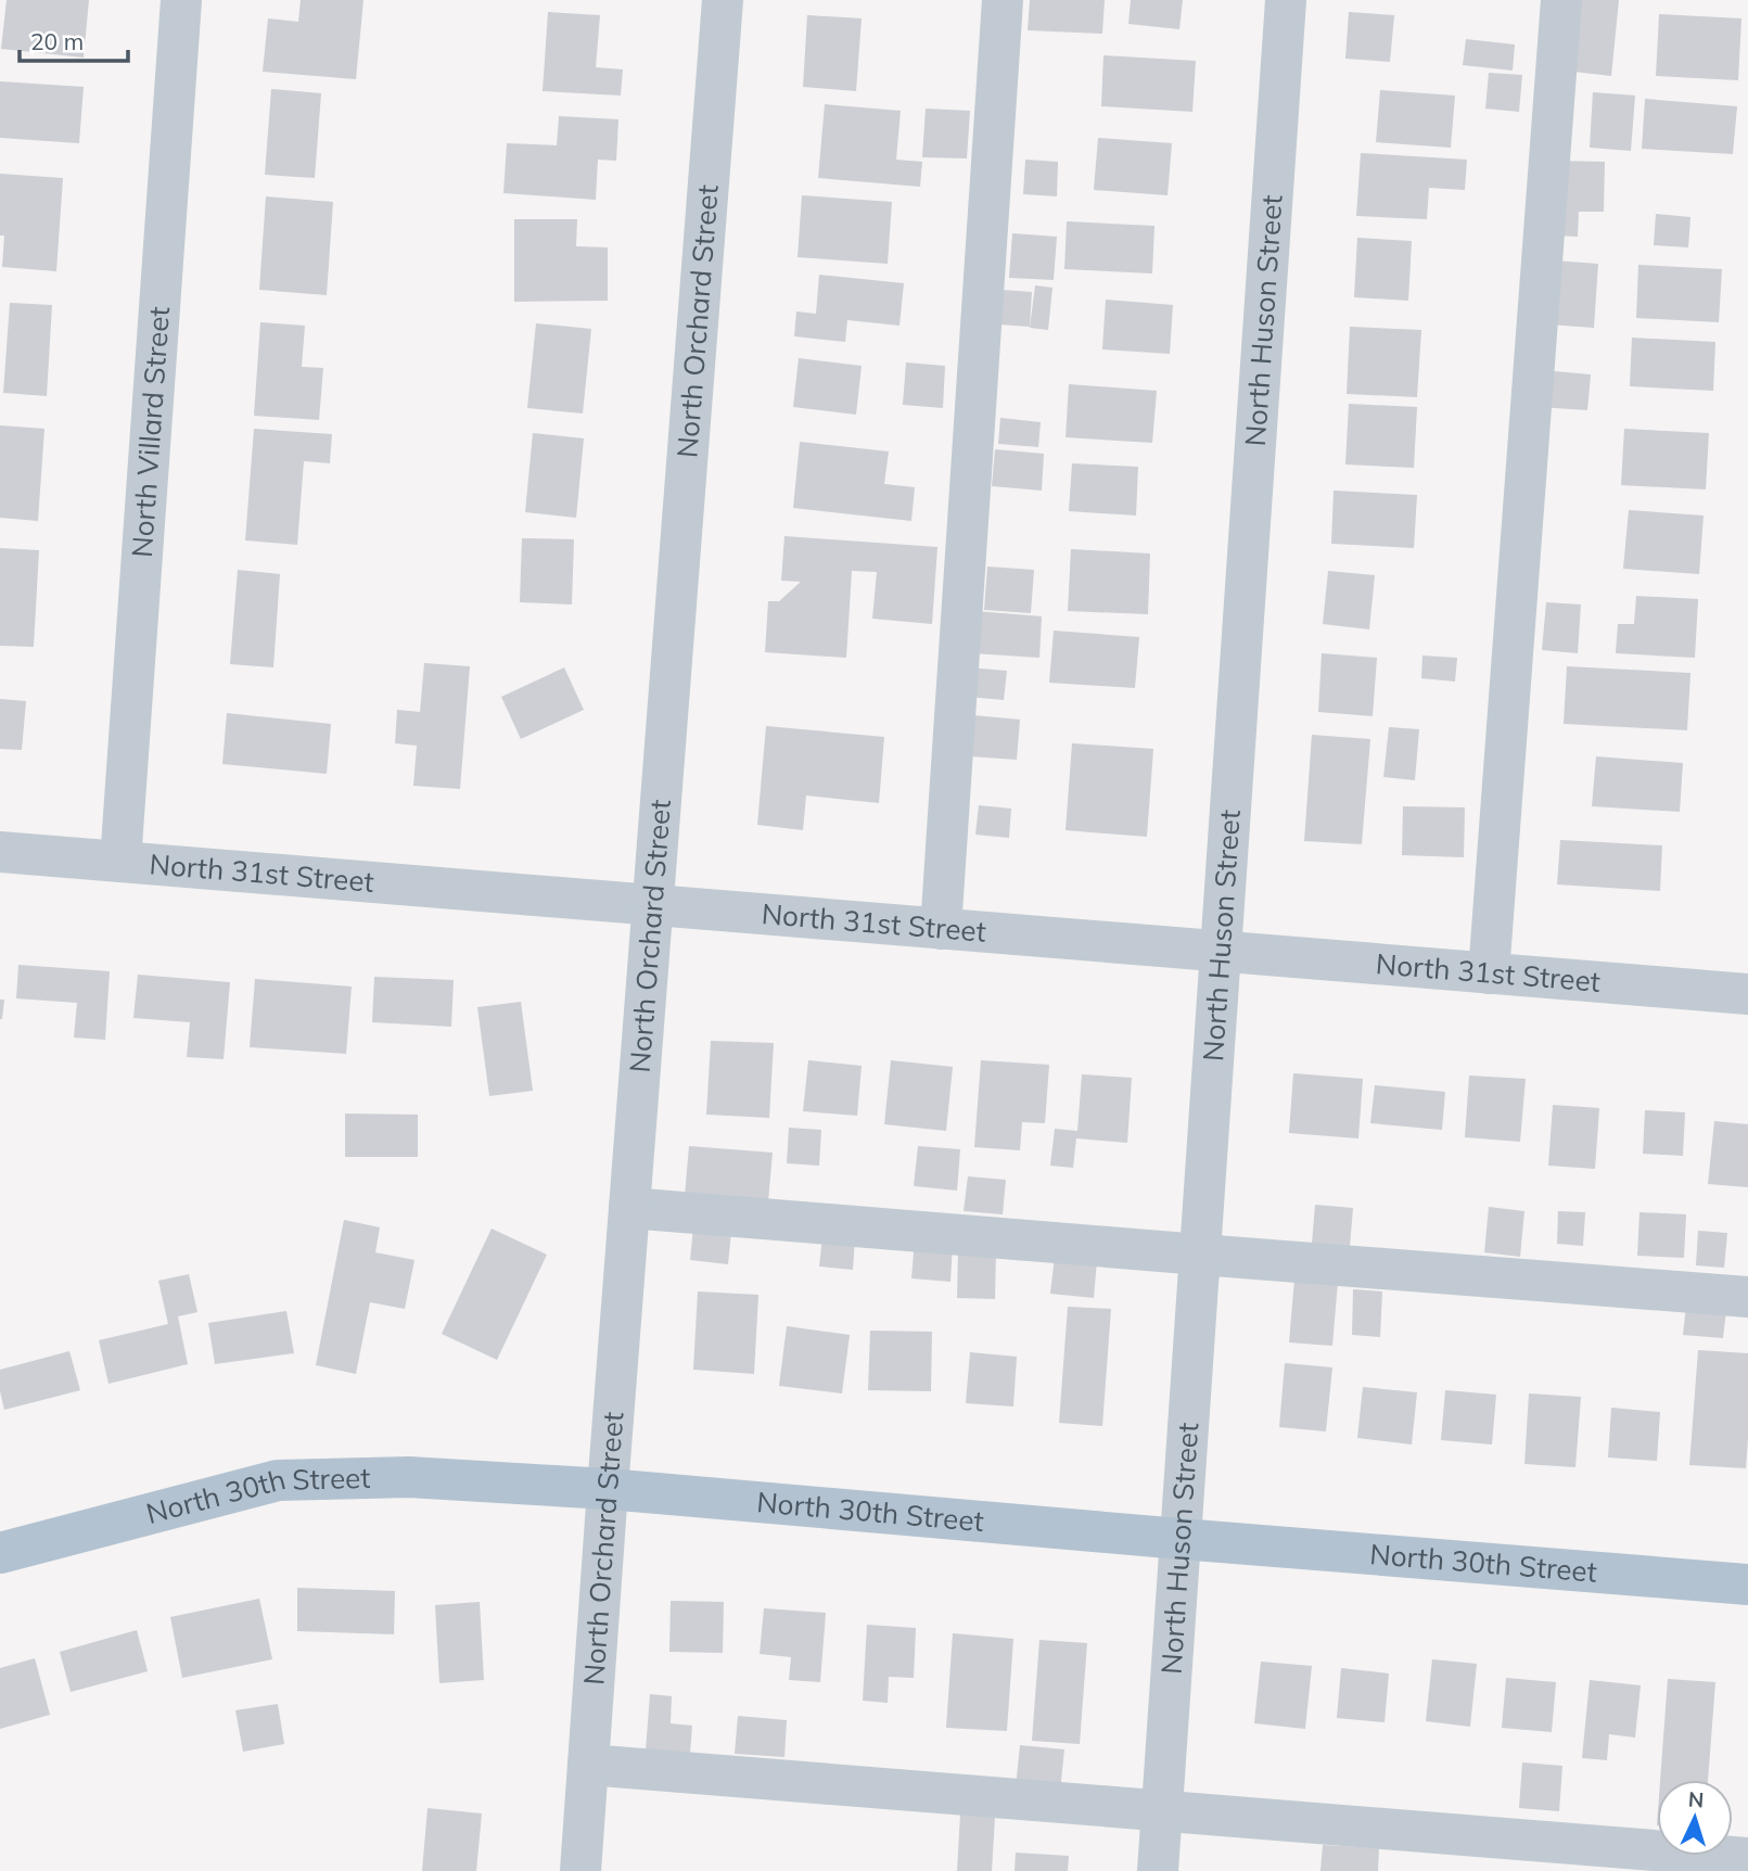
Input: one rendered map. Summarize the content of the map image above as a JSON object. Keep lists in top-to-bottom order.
{
  "streets": {
    "main road": ["North 30th Street"],
    "street": [
      "North Huson Street",
      "North Orchard Street",
      "North Villard Street",
      "North 31st Street"
    ]
  },
  "crossings": [
    ["North Huson Street", "North 31st Street"],
    ["North Huson Street", "North 30th Street"],
    ["North Orchard Street", "North 31st Street"],
    ["North Orchard Street", "North 30th Street"],
    ["North Villard Street", "North 31st Street"]
  ],
  "scale_bar": "20 m",
  "north": "top"
}
